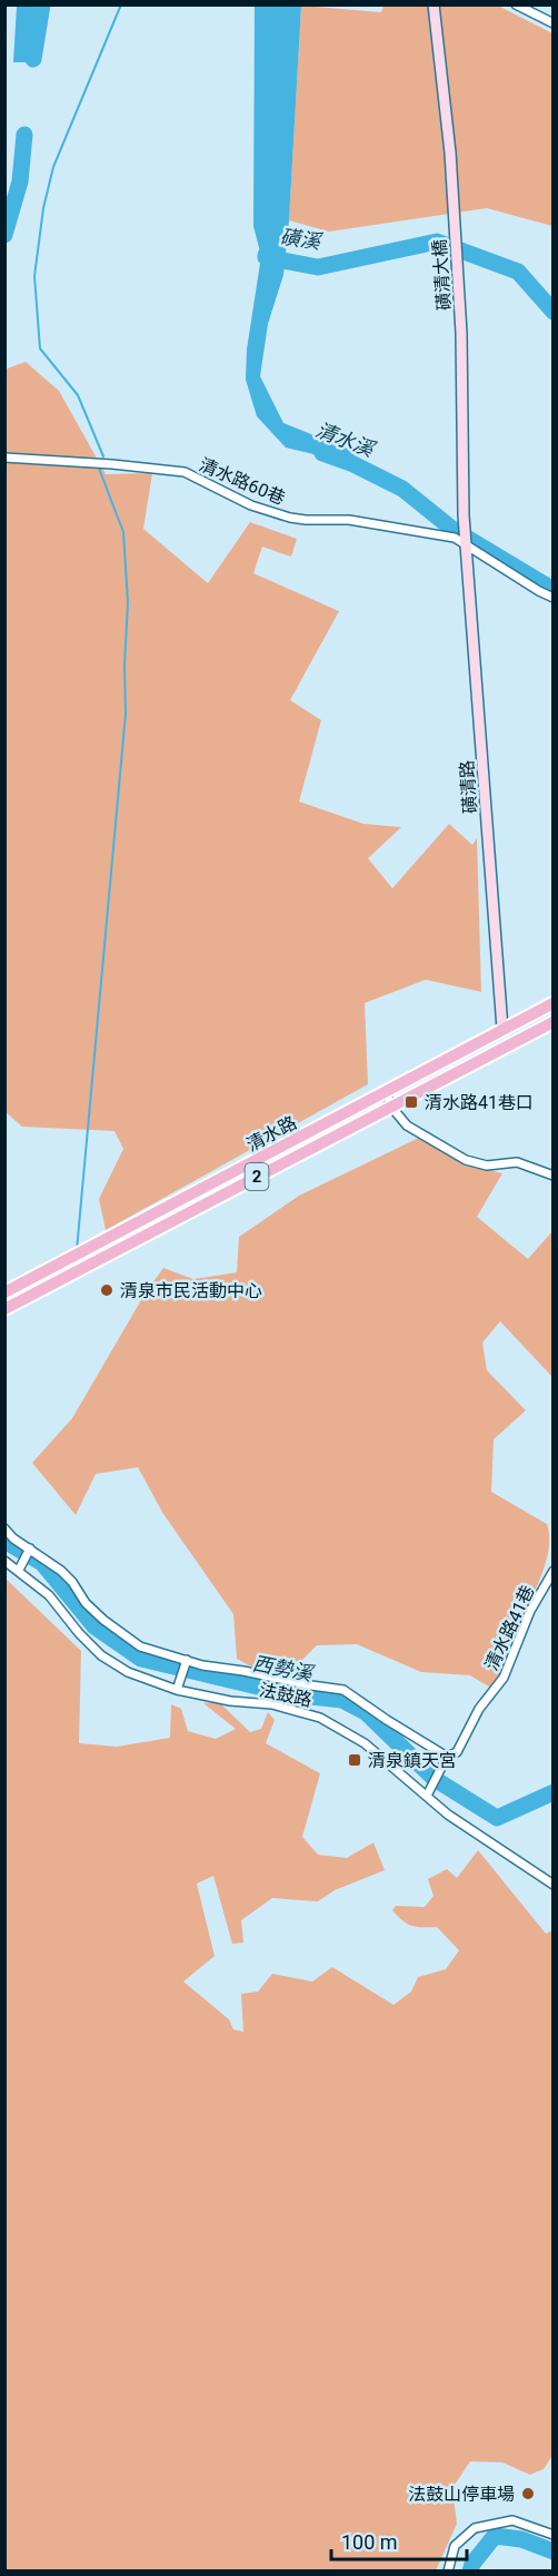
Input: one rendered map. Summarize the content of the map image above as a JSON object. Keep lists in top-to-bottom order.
{
  "streets": {
    "main road": ["清水路", "2"],
    "street": [
      "磺清大橋",
      "清水路60巷",
      "磺清路",
      "清水路41巷",
      "法鼓路"
    ]
  },
  "crossings": [
    ["磺清大橋", "清水路60巷"],
    ["磺清大橋", "磺清路"],
    ["清水路60巷", "磺清路"],
    ["磺清路", "清水路"],
    ["清水路41巷", "法鼓路"]
  ],
  "water": ["磺溪", "清水溪", "西勢溪"],
  "places": {
    "transit": ["清水路41巷口", "清泉鎮天宮"],
    "other": ["清泉市民活動中心", "法鼓山停車場"]
  },
  "scale_bar": "100 m"
}
